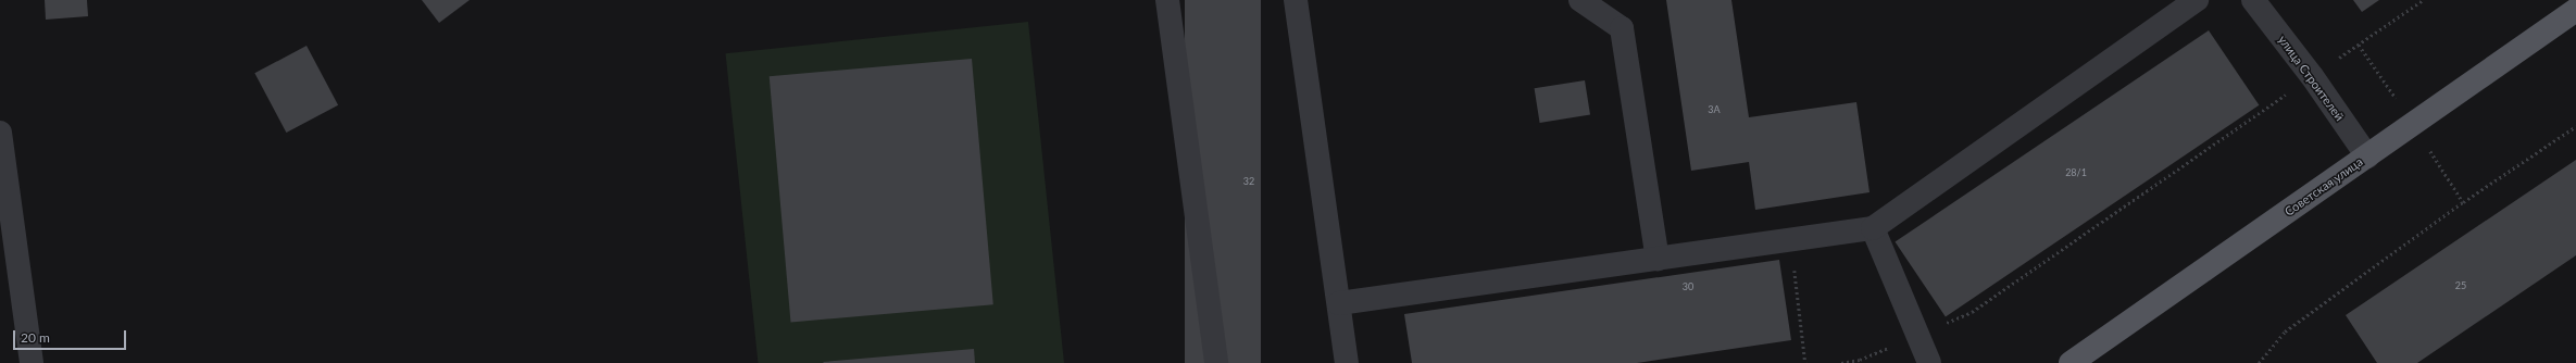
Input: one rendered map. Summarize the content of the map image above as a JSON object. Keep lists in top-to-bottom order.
{
  "streets": {
    "main road": ["Советская улица"],
    "street": ["улица Строителей"]
  },
  "crossings": [
    ["улица Строителей", "Советская улица"]
  ],
  "house_numbers": [
    "3А",
    "28/1",
    "32",
    "25",
    "30"
  ],
  "scale_bar": "20 m"
}
